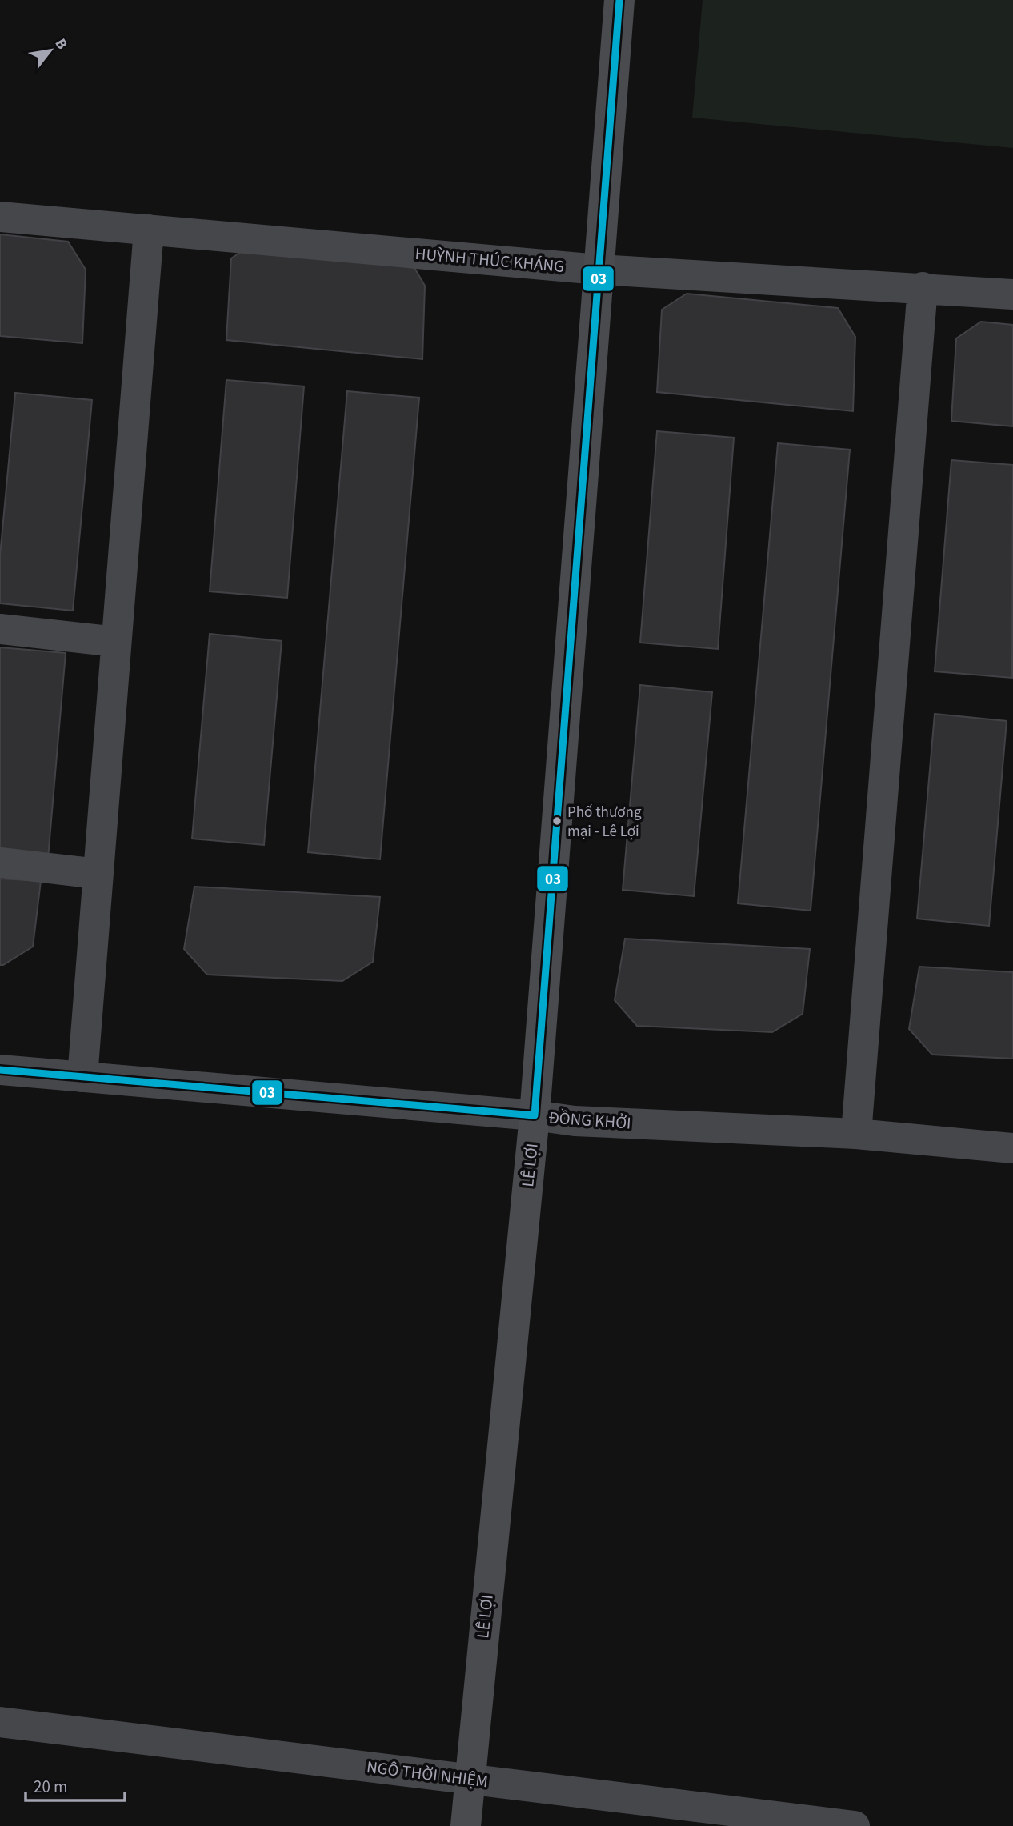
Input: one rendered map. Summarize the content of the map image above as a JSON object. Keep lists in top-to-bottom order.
{
  "streets": {
    "main road": ["LÊ LỢI"],
    "street": ["HUỲNH THÚC KHÁNG", "ĐỒNG KHỞI", "NGÔ THỜI NHIỆM"]
  },
  "crossings": [
    ["HUỲNH THÚC KHÁNG", "LÊ LỢI"],
    ["ĐỒNG KHỞI", "LÊ LỢI"],
    ["LÊ LỢI", "NGÔ THỜI NHIỆM"]
  ],
  "places": ["Phố thương mại - Lê Lợi"],
  "lines": ["transit line 03"],
  "scale_bar": "20 m",
  "north": "top right"
}
